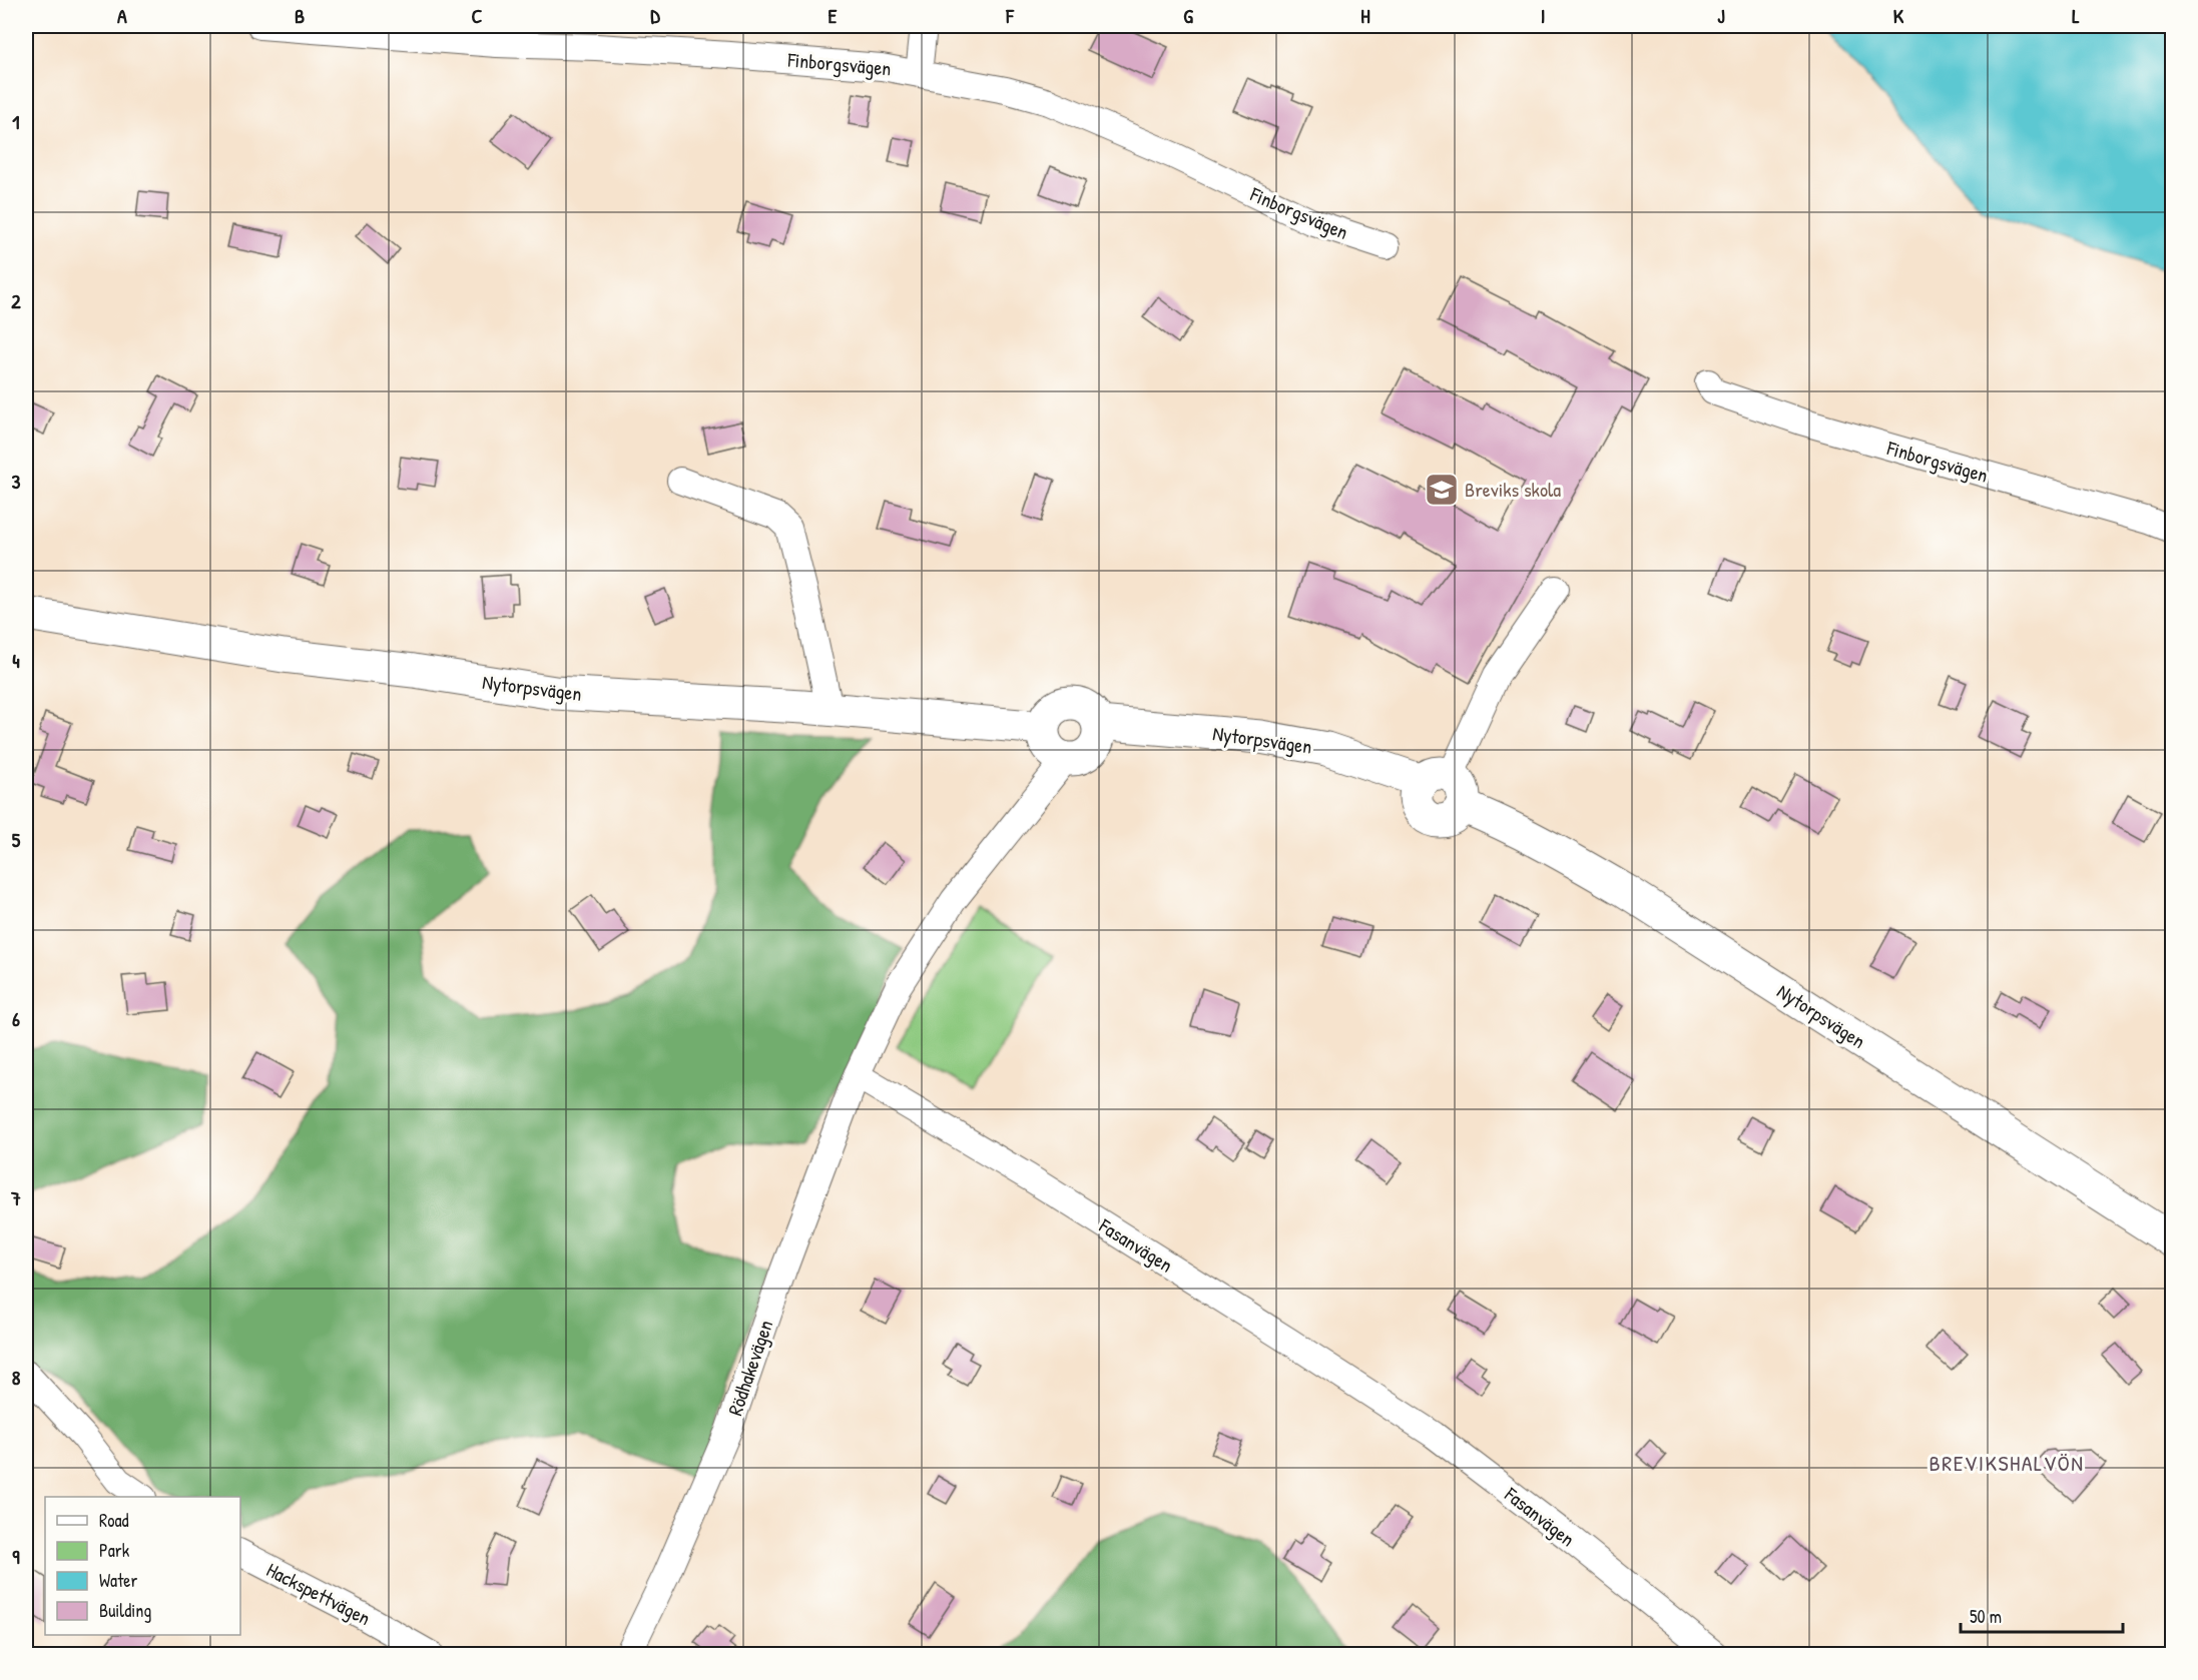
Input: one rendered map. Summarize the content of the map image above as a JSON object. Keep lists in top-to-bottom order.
{
  "streets": {
    "street": [
      "Finborgsvägen",
      "Nytorpsvägen",
      "Fasanvägen",
      "Rödhakevägen",
      "Hackspettvägen"
    ]
  },
  "crossings": [
    ["Fasanvägen", "Rödhakevägen"]
  ],
  "districts": ["BREVIKSHALVÖN"],
  "places": {
    "school or university": ["Breviks skola"]
  },
  "legend": [
    "Road",
    "Park",
    "Water",
    "Building"
  ],
  "scale_bar": "50 m",
  "grid": {
    "columns": [
      "A",
      "B",
      "C",
      "D",
      "E",
      "F",
      "G",
      "H",
      "I",
      "J",
      "K",
      "L"
    ],
    "rows": [
      "1",
      "2",
      "3",
      "4",
      "5",
      "6",
      "7",
      "8",
      "9"
    ]
  }
}
